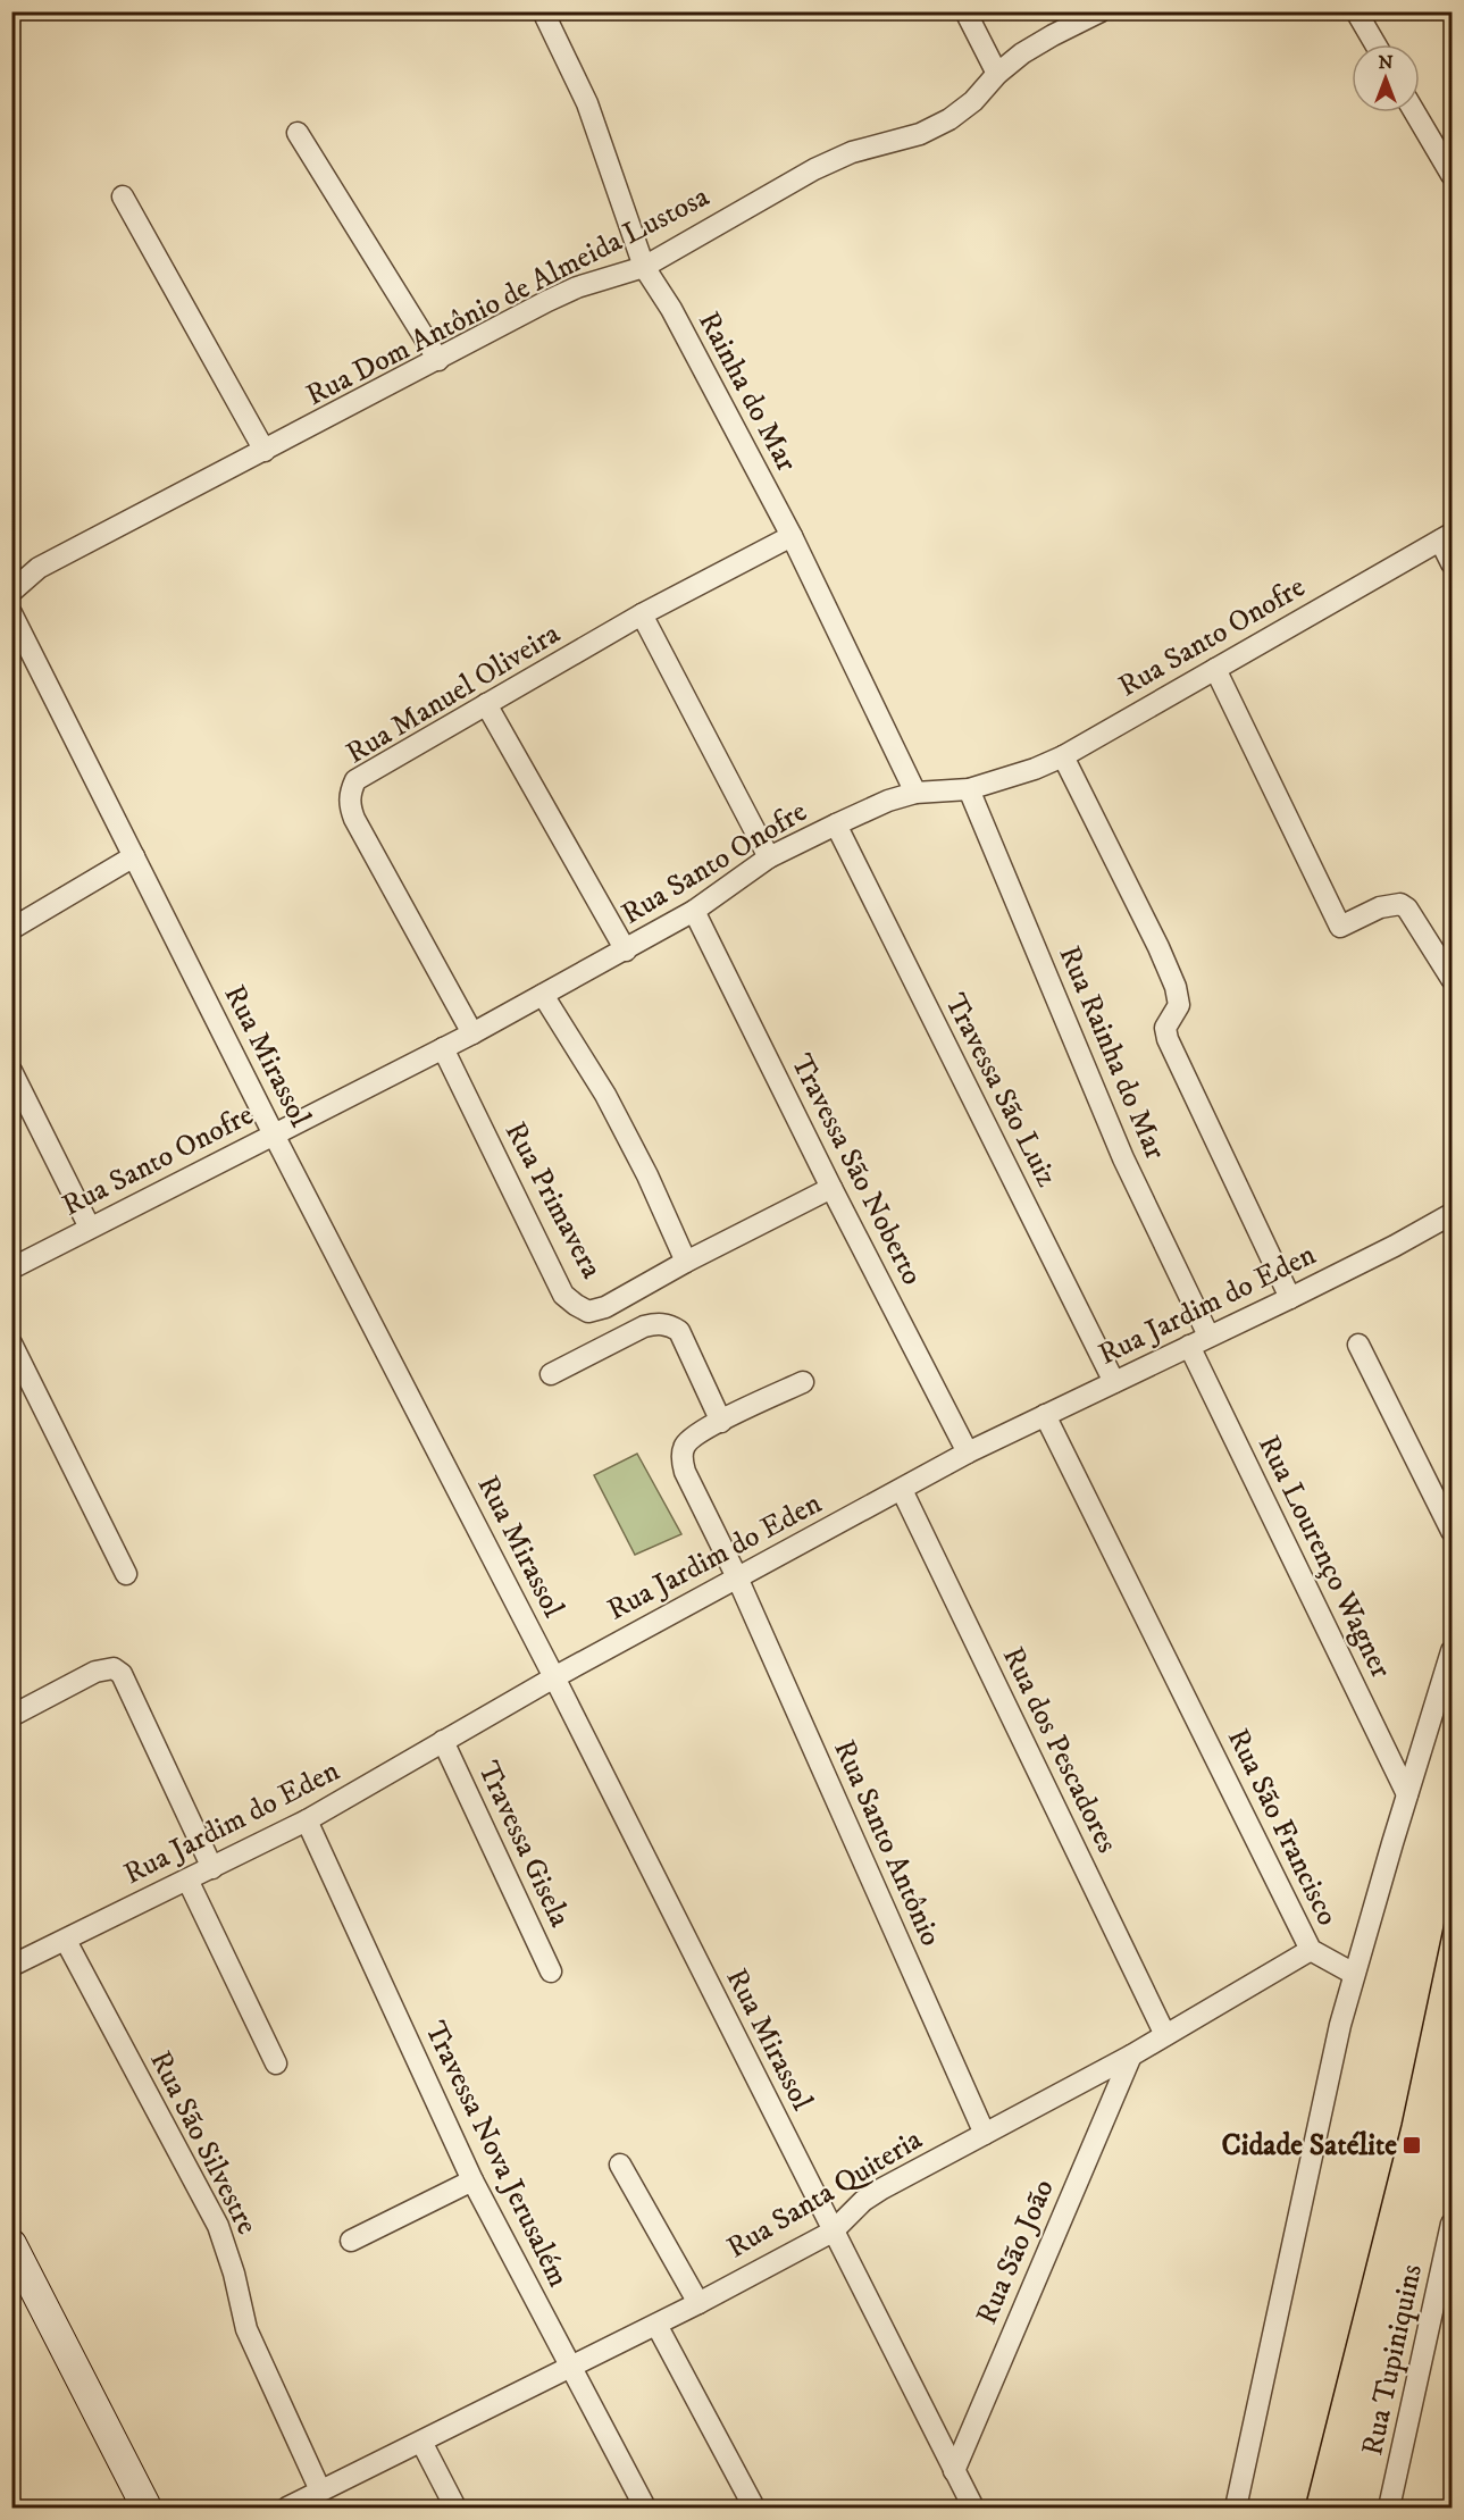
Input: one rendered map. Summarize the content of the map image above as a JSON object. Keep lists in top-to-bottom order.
{
  "streets": {
    "street": [
      "Rua Dom Antônio de Almeida Lustosa",
      "Rainha do Mar",
      "Rua Santo Onofre",
      "Rua Manuel Oliveira",
      "Rua Rainha do Mar",
      "Rua Mirassol",
      "Travessa São Luiz",
      "Travessa São Noberto",
      "Rua Primavera",
      "Rua Jardim do Eden",
      "Rua Lourenço Wagner",
      "Rua dos Pescadores",
      "Rua São Francisco",
      "Rua Santo Antônio",
      "Travessa Gisela",
      "Rua São Silvestre",
      "Travessa Nova Jerusalém",
      "Rua Santa Quiteria",
      "Rua São João",
      "Rua Tupiniquins"
    ]
  },
  "crossings": [
    ["Rua Dom Antônio de Almeida Lustosa", "Rainha do Mar"],
    ["Rainha do Mar", "Rua Santo Onofre"],
    ["Rainha do Mar", "Rua Manuel Oliveira"],
    ["Rua Santo Onofre", "Rua Manuel Oliveira"],
    ["Rua Santo Onofre", "Rua Rainha do Mar"],
    ["Rua Santo Onofre", "Rua Mirassol"],
    ["Rua Santo Onofre", "Travessa São Luiz"],
    ["Rua Santo Onofre", "Travessa São Noberto"],
    ["Rua Santo Onofre", "Rua Primavera"],
    ["Rua Rainha do Mar", "Rua Jardim do Eden"],
    ["Rua Mirassol", "Rua Jardim do Eden"],
    ["Rua Mirassol", "Rua Santa Quiteria"],
    ["Rua Mirassol", "Rua São João"],
    ["Travessa São Luiz", "Rua Jardim do Eden"],
    ["Travessa São Noberto", "Rua Primavera"],
    ["Travessa São Noberto", "Rua Jardim do Eden"],
    ["Rua Jardim do Eden", "Rua Lourenço Wagner"],
    ["Rua Jardim do Eden", "Rua dos Pescadores"],
    ["Rua Jardim do Eden", "Rua São Francisco"],
    ["Rua Jardim do Eden", "Rua Santo Antônio"],
    ["Rua Jardim do Eden", "Travessa Gisela"],
    ["Rua Jardim do Eden", "Rua São Silvestre"],
    ["Rua Jardim do Eden", "Travessa Nova Jerusalém"],
    ["Rua dos Pescadores", "Rua Santa Quiteria"],
    ["Rua São Francisco", "Rua Santa Quiteria"],
    ["Rua Santo Antônio", "Rua Santa Quiteria"],
    ["Rua São Silvestre", "Rua Santa Quiteria"],
    ["Travessa Nova Jerusalém", "Rua Santa Quiteria"],
    ["Rua Santa Quiteria", "Rua São João"]
  ],
  "places": {
    "transit": ["Cidade Satélite"]
  },
  "north": "top"
}
